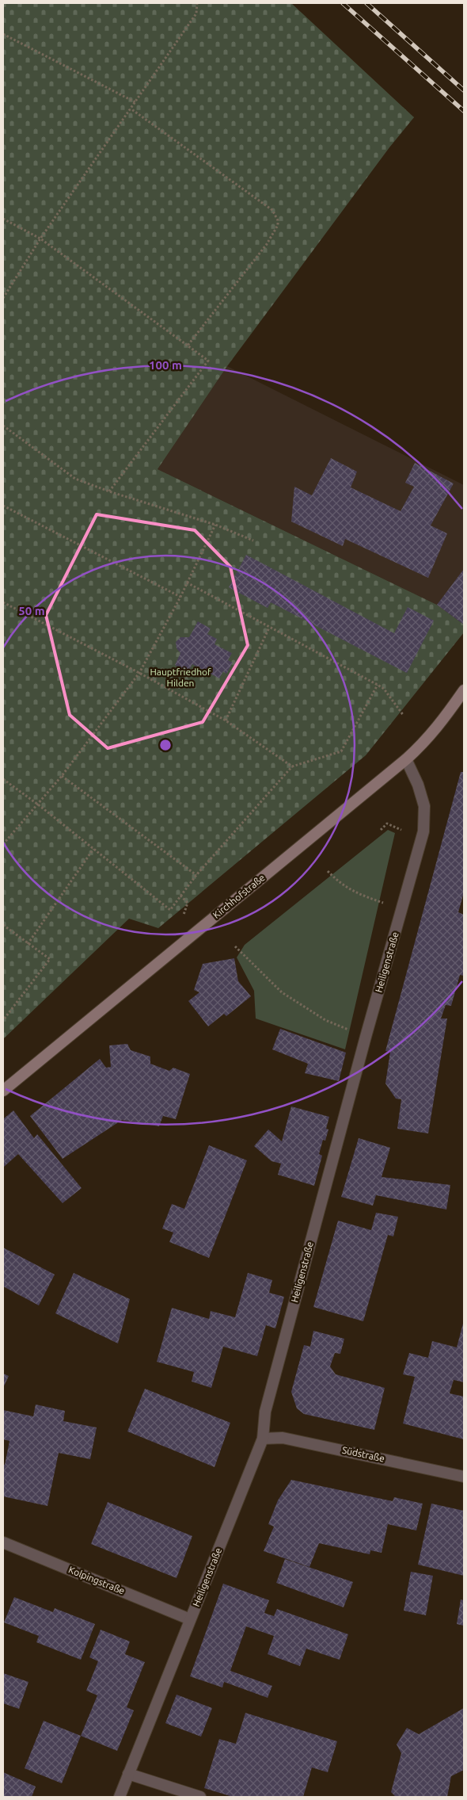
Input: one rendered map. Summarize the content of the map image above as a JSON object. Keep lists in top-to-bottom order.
{
  "streets": {
    "main road": ["Kirchhofstraße"],
    "street": ["Heiligenstraße", "Südstraße", "Kolpingstraße"]
  },
  "crossings": [
    ["Kirchhofstraße", "Heiligenstraße"],
    ["Heiligenstraße", "Südstraße"],
    ["Heiligenstraße", "Kolpingstraße"]
  ],
  "parks": ["Hauptfriedhof Hilden"],
  "rings": ["100 m", "50 m"]
}
